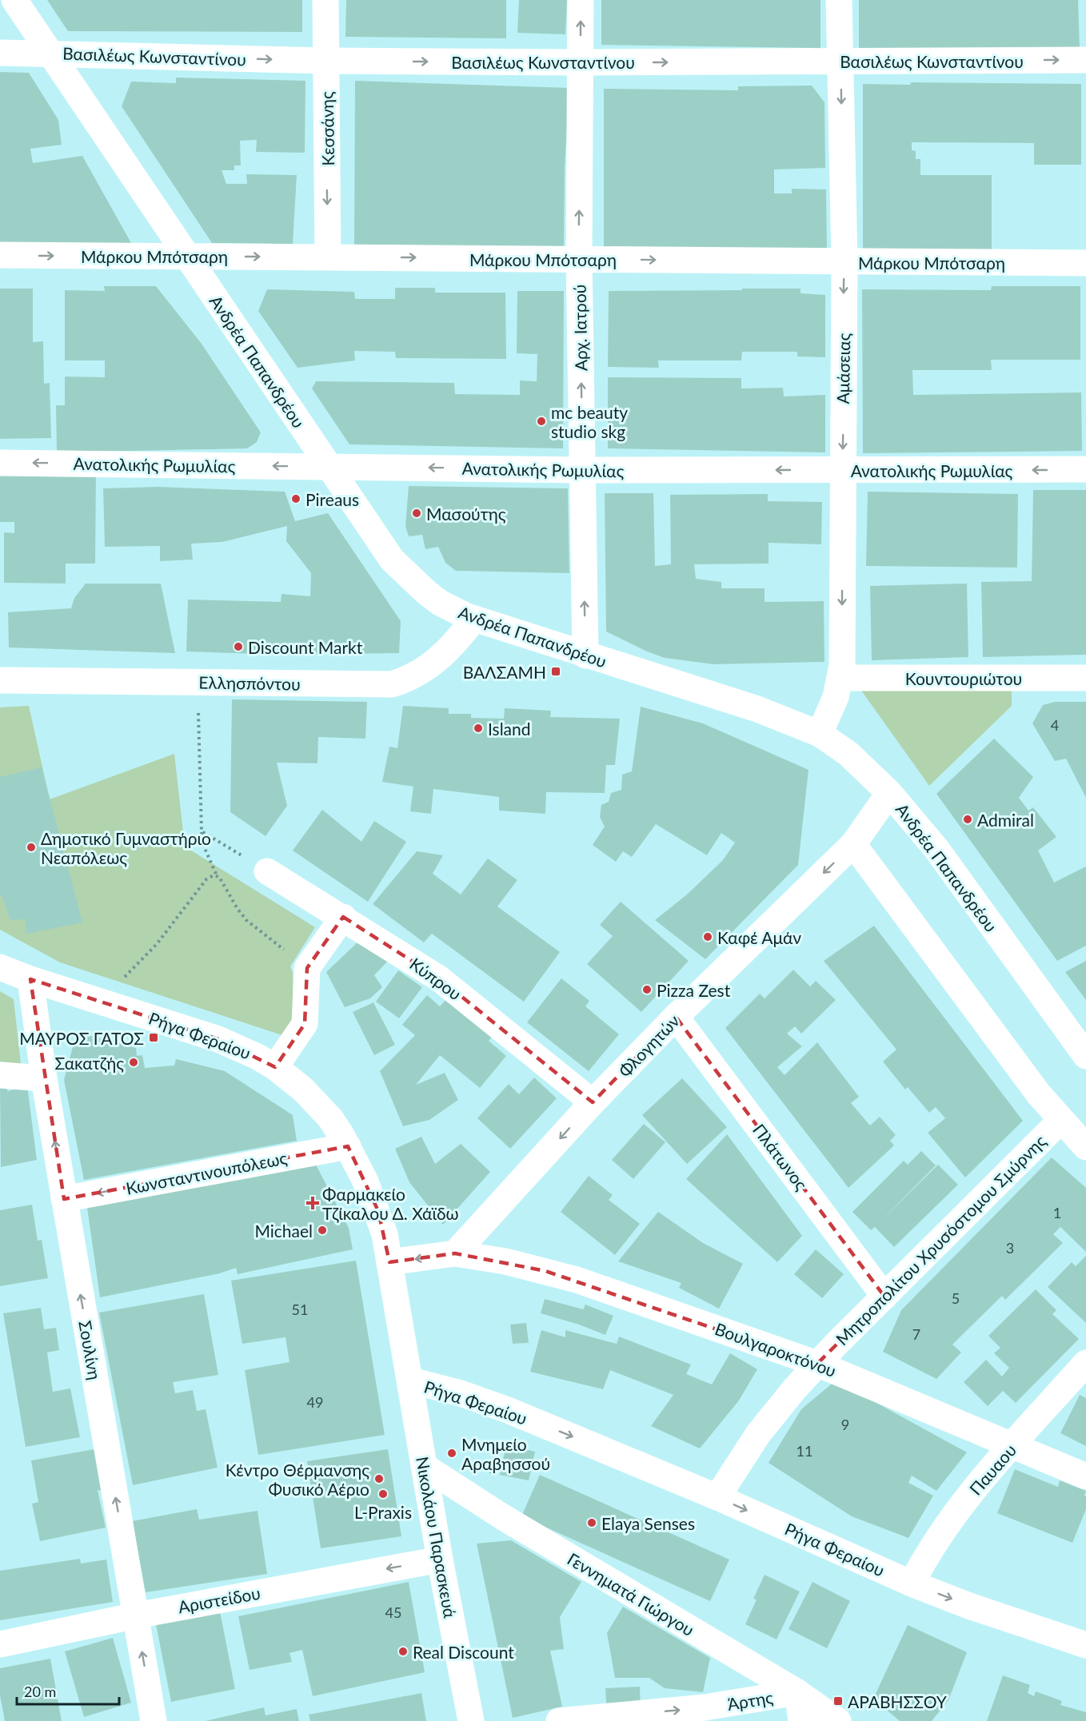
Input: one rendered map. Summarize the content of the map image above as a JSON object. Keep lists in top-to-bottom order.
{
  "streets": {
    "street": [
      "Βασιλέως Κωνσταντίνου",
      "Κεσσάνης",
      "Μάρκου Μπότσαρη",
      "Αρχ. Ιατρού",
      "Ανδρέα Παπανδρέου",
      "Αμάσειας",
      "Ανατολικής Ρωμυλίας",
      "Κουντουριώτου",
      "Ελλησπόντου",
      "Κύπρου",
      "Ρήγα Φεραίου",
      "Φλογητών",
      "Πλάτωνος",
      "Κωνσταντινουπόλεως",
      "Μητροπολίτου Χρυσόστομου Σμύρνης",
      "Βουλγαροκτόνου",
      "Σουλίνη",
      "Παυαου",
      "Νικολάου Παρασκευά",
      "Γεννηματά Γιώργου",
      "Αριστείδου",
      "Άρτης"
    ]
  },
  "crossings": [
    ["Βασιλέως Κωνσταντίνου", "Κεσσάνης"],
    ["Βασιλέως Κωνσταντίνου", "Αρχ. Ιατρού"],
    ["Βασιλέως Κωνσταντίνου", "Ανδρέα Παπανδρέου"],
    ["Βασιλέως Κωνσταντίνου", "Αμάσειας"],
    ["Κεσσάνης", "Μάρκου Μπότσαρη"],
    ["Μάρκου Μπότσαρη", "Αρχ. Ιατρού"],
    ["Μάρκου Μπότσαρη", "Ανδρέα Παπανδρέου"],
    ["Μάρκου Μπότσαρη", "Αμάσειας"],
    ["Αρχ. Ιατρού", "Ανδρέα Παπανδρέου"],
    ["Αρχ. Ιατρού", "Ανατολικής Ρωμυλίας"],
    ["Ανδρέα Παπανδρέου", "Αμάσειας"],
    ["Ανδρέα Παπανδρέου", "Ανατολικής Ρωμυλίας"],
    ["Ανδρέα Παπανδρέου", "Ελλησπόντου"],
    ["Ανδρέα Παπανδρέου", "Φλογητών"],
    ["Αμάσειας", "Ανατολικής Ρωμυλίας"],
    ["Αμάσειας", "Κουντουριώτου"],
    ["Κύπρου", "Φλογητών"],
    ["Ρήγα Φεραίου", "Κωνσταντινουπόλεως"],
    ["Ρήγα Φεραίου", "Μητροπολίτου Χρυσόστομου Σμύρνης"],
    ["Ρήγα Φεραίου", "Σουλίνη"],
    ["Ρήγα Φεραίου", "Παυαου"],
    ["Ρήγα Φεραίου", "Νικολάου Παρασκευά"],
    ["Φλογητών", "Πλάτωνος"],
    ["Φλογητών", "Βουλγαροκτόνου"],
    ["Πλάτωνος", "Μητροπολίτου Χρυσόστομου Σμύρνης"],
    ["Κωνσταντινουπόλεως", "Σουλίνη"],
    ["Μητροπολίτου Χρυσόστομου Σμύρνης", "Βουλγαροκτόνου"],
    ["Βουλγαροκτόνου", "Παυαου"],
    ["Σουλίνη", "Αριστείδου"],
    ["Νικολάου Παρασκευά", "Γεννηματά Γιώργου"],
    ["Νικολάου Παρασκευά", "Αριστείδου"],
    ["Γεννηματά Γιώργου", "Άρτης"]
  ],
  "one_way": [
    "Βασιλέως Κωνσταντίνου",
    "Κεσσάνης",
    "Μάρκου Μπότσαρη",
    "Αρχ. Ιατρού",
    "Αμάσειας",
    "Ανατολικής Ρωμυλίας",
    "Ρήγα Φεραίου",
    "Φλογητών",
    "Κωνσταντινουπόλεως",
    "Σουλίνη",
    "Αριστείδου",
    "Άρτης"
  ],
  "places": {
    "other": [
      "mc beauty studio skg",
      "Pireaus",
      "Μασούτης",
      "Discount Markt",
      "Island",
      "Admiral",
      "Δημοτικό Γυμναστήριο Νεαπόλεως",
      "Καφέ Αμάν",
      "Pizza Zest",
      "Σακατζής",
      "Michael",
      "Μνημείο Αραβησσού",
      "Κέντρο Θέρμανσης Φυσικό Αέριο",
      "L-Praxis",
      "Elaya Senses",
      "Real Discount"
    ],
    "transit": ["ΒΑΛΣΑΜΗ", "ΜΑΥΡΟΣ ΓΑΤΟΣ", "ΑΡΑΒΗΣΣΟΥ"],
    "health": ["Φαρμακείο Τζίκαλου Δ. Χάϊδω"]
  },
  "house_numbers": [
    "4",
    "1",
    "3",
    "5",
    "51",
    "7",
    "49",
    "9",
    "11",
    "45"
  ],
  "scale_bar": "20 m"
}
